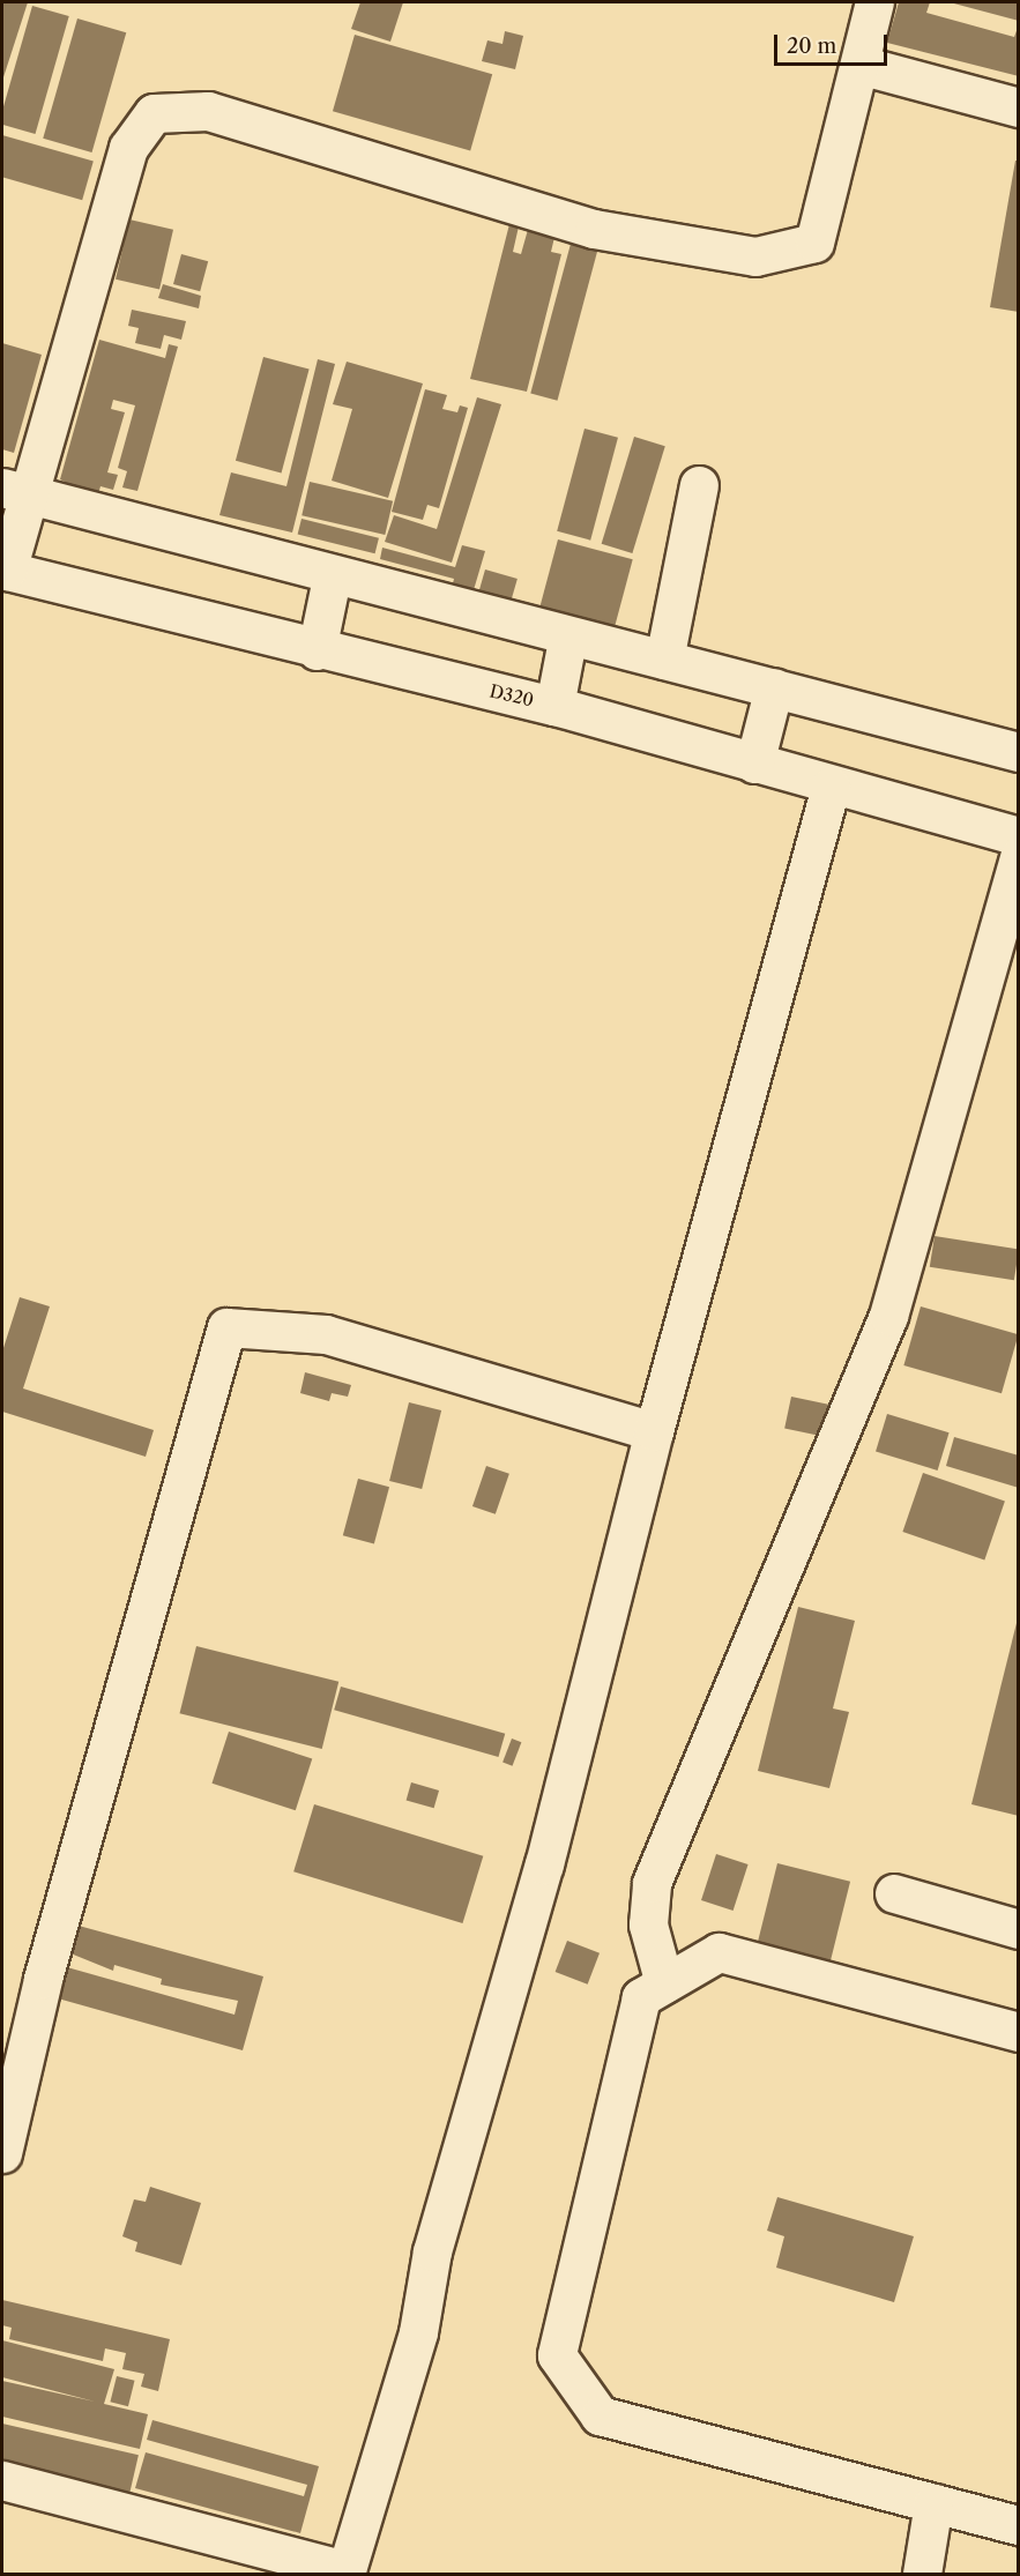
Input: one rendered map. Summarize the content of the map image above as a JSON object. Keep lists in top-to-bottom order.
{
  "streets": {
    "street": ["D320"]
  },
  "scale_bar": "20 m"
}
